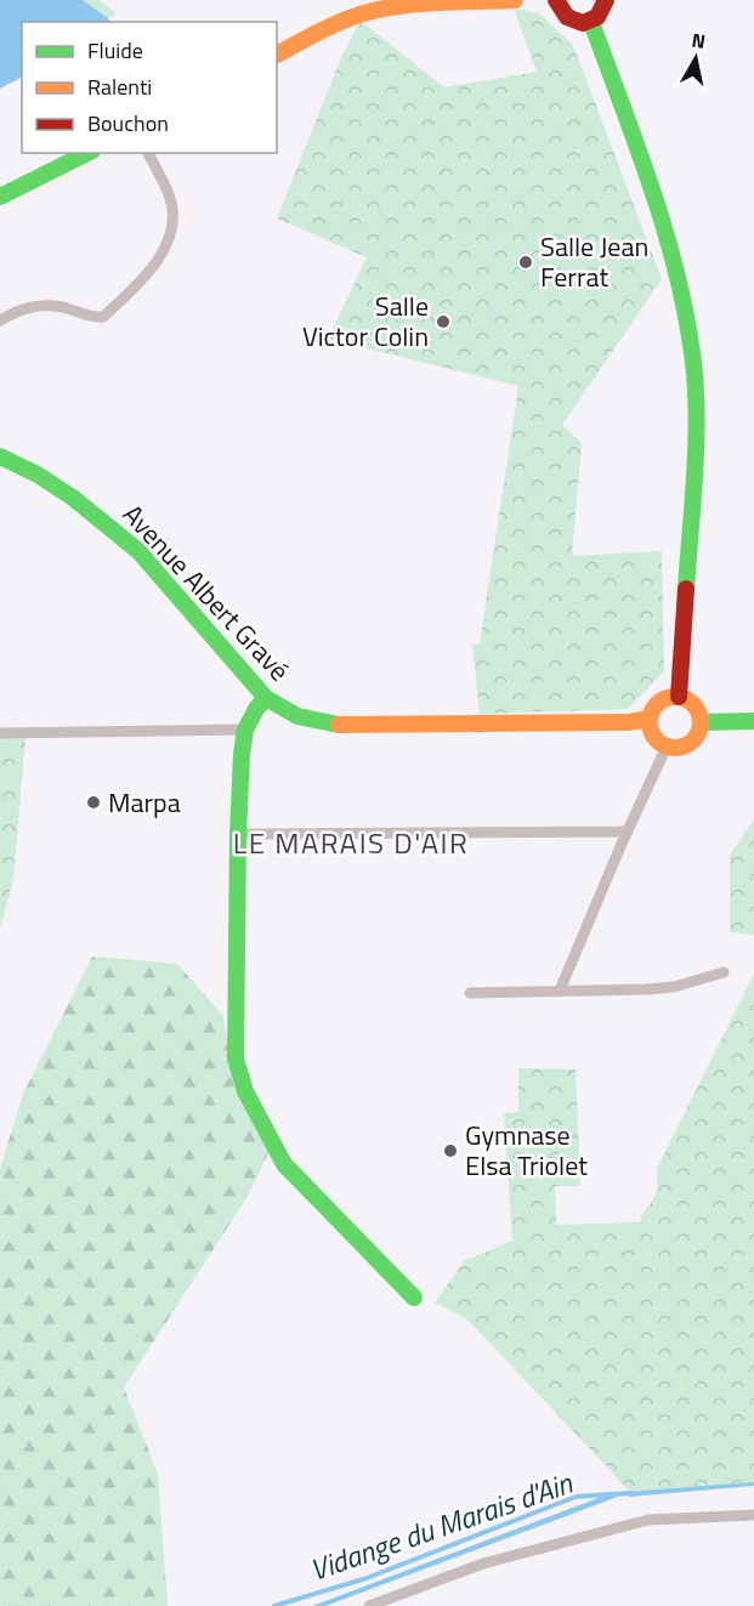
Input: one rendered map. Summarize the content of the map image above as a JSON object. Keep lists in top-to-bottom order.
{
  "streets": {
    "street": ["Avenue Albert Gravé"]
  },
  "districts": ["LE MARAIS D'AIR"],
  "water": ["Vidange du Marais d'Ain"],
  "places": [
    "Salle Jean Ferrat",
    "Salle Victor Colin",
    "Marpa",
    "Gymnase Elsa Triolet"
  ],
  "legend": ["Fluide", "Ralenti", "Bouchon"],
  "north": "top"
}
